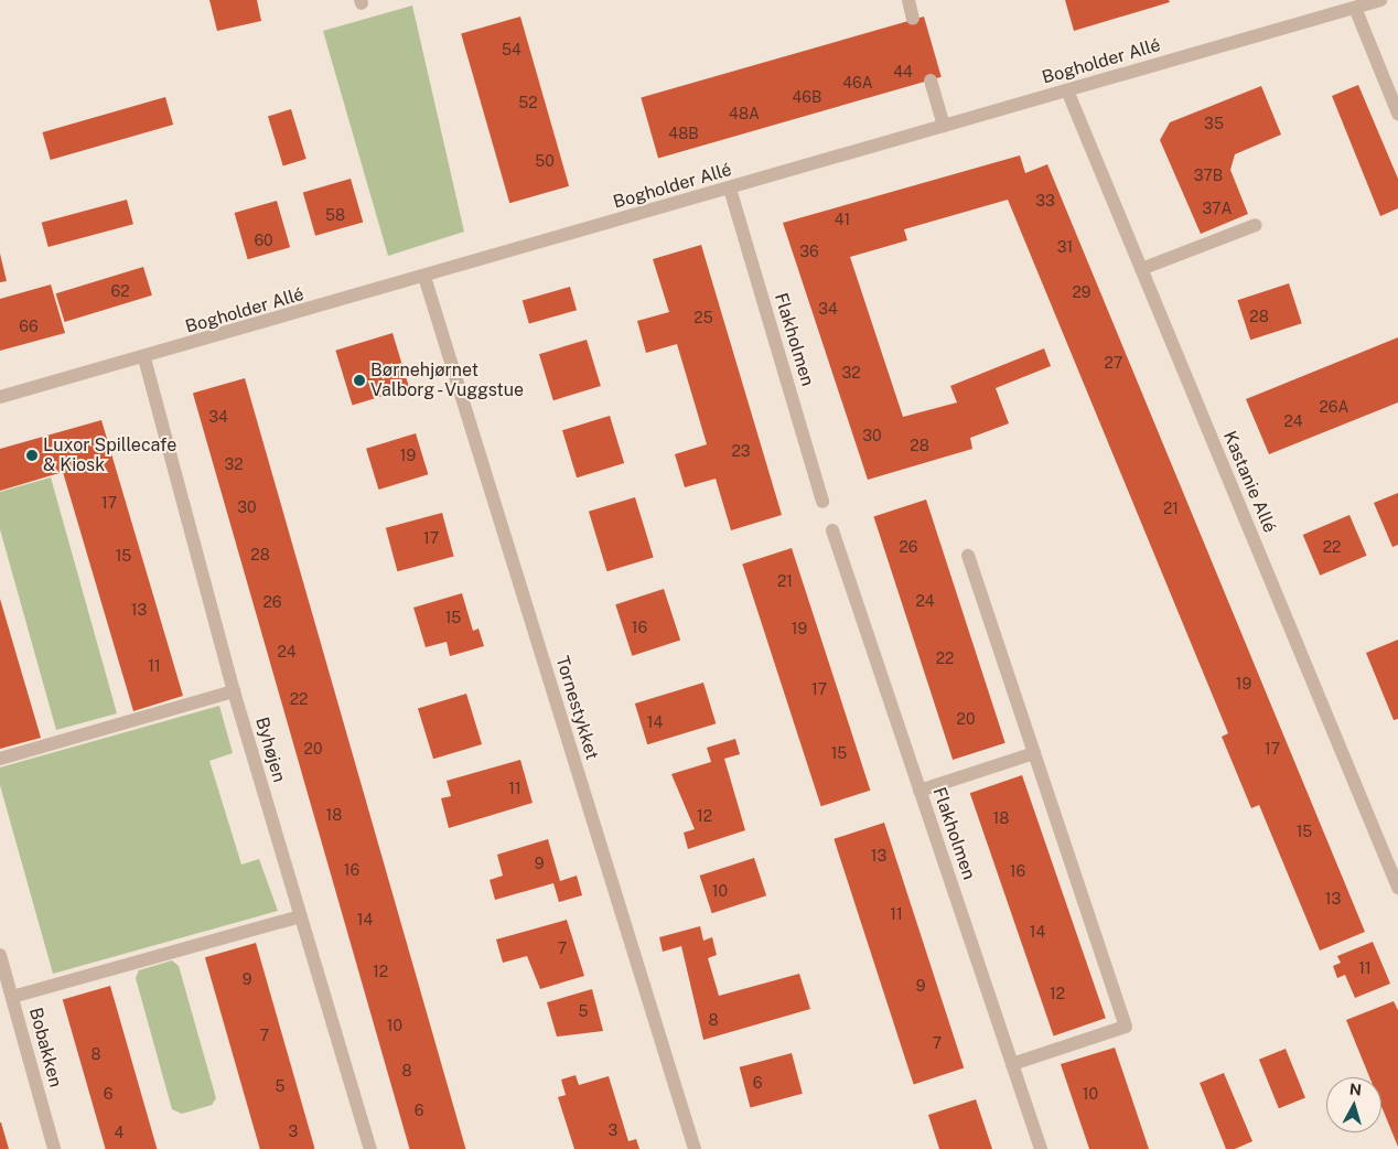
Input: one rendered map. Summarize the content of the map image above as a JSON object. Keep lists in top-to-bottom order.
{
  "streets": {
    "street": [
      "Bogholder Allé",
      "Flakholmen",
      "Kastanie Allé",
      "Tornestykket",
      "Byhøjen",
      "Bobakken"
    ]
  },
  "crossings": [
    ["Bogholder Allé", "Flakholmen"],
    ["Bogholder Allé", "Kastanie Allé"],
    ["Bogholder Allé", "Tornestykket"],
    ["Bogholder Allé", "Byhøjen"]
  ],
  "places": ["Børnehjørnet Valborg - Vuggstue", "Luxor Spillecafe & Kiosk"],
  "house_numbers": [
    "54",
    "44",
    "46A",
    "46B",
    "52",
    "48A",
    "35",
    "48B",
    "50",
    "37B",
    "33",
    "37A",
    "58",
    "41",
    "60",
    "31",
    "36",
    "62",
    "29",
    "34",
    "28",
    "25",
    "66",
    "27",
    "32",
    "26A",
    "34",
    "24",
    "30",
    "28",
    "23",
    "19",
    "32",
    "17",
    "30",
    "21",
    "17",
    "26",
    "22",
    "28",
    "15",
    "21",
    "24",
    "26",
    "13",
    "15",
    "16",
    "19",
    "24",
    "22",
    "11",
    "19",
    "17",
    "22",
    "20",
    "14",
    "20",
    "17",
    "15",
    "11",
    "18",
    "12",
    "18",
    "15",
    "13",
    "9",
    "16",
    "16",
    "10",
    "13",
    "11",
    "14",
    "14",
    "7",
    "11",
    "12",
    "9",
    "9",
    "12",
    "5",
    "8",
    "10",
    "7",
    "7",
    "8",
    "8",
    "6",
    "5",
    "6",
    "10",
    "6",
    "3",
    "3",
    "4"
  ],
  "north": "top"
}
